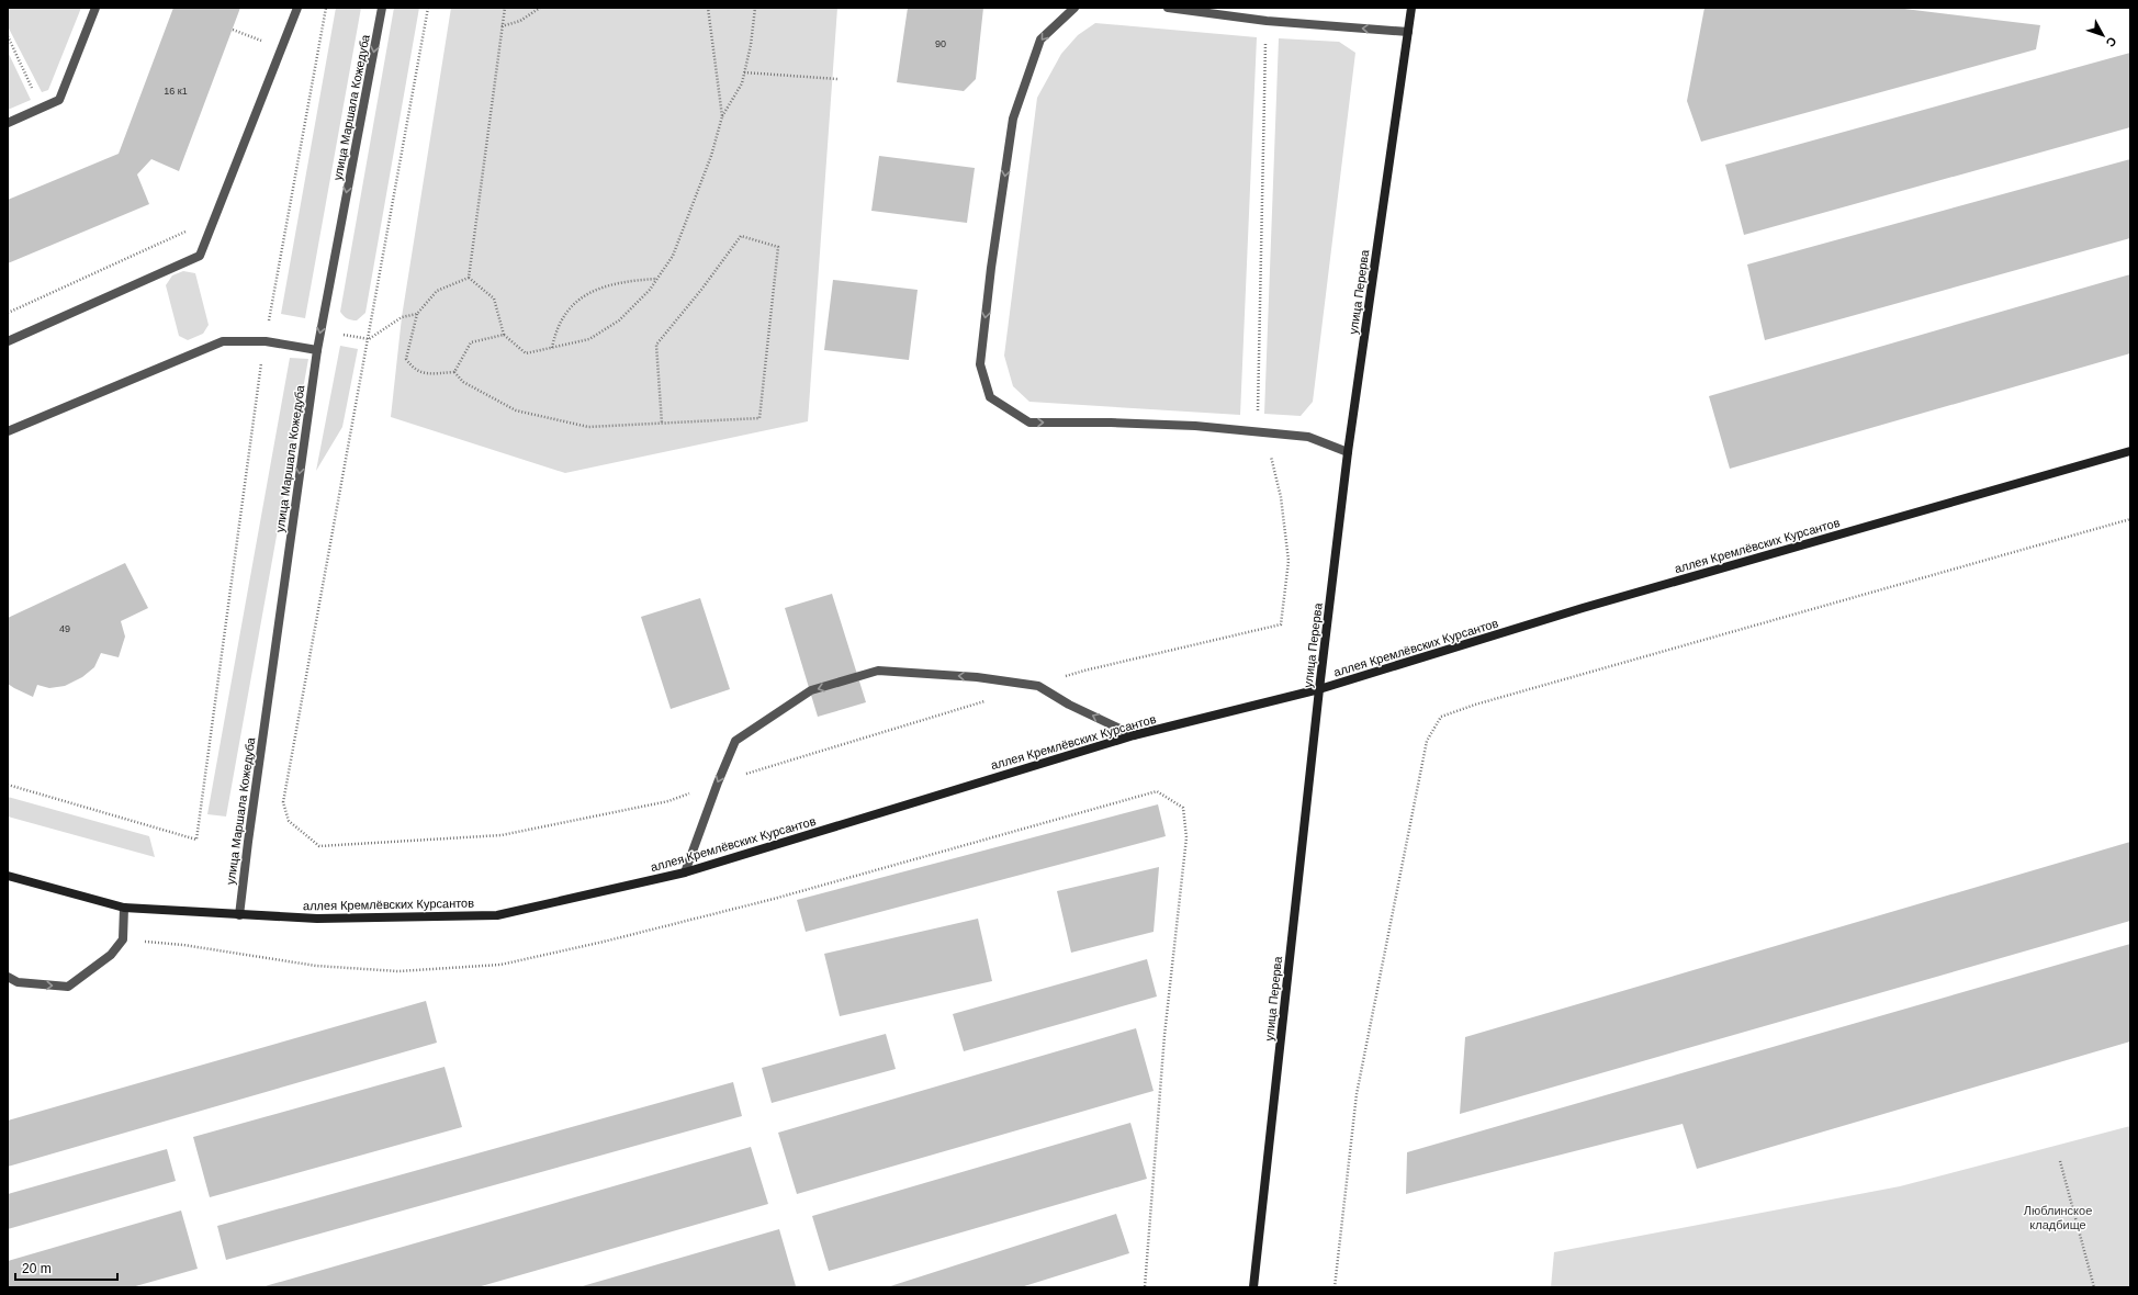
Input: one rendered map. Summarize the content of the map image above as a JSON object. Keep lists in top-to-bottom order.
{
  "streets": {
    "main road": ["улица Перерва", "аллея Кремлёвских Курсантов"],
    "street": ["улица Маршала Кожедуба"]
  },
  "crossings": [
    ["улица Маршала Кожедуба", "аллея Кремлёвских Курсантов"],
    ["улица Перерва", "аллея Кремлёвских Курсантов"]
  ],
  "one_way": ["улица Маршала Кожедуба"],
  "parks": ["Люблинское кладбище"],
  "house_numbers": ["90", "16 к1", "49"],
  "scale_bar": "20 m",
  "north": "bottom right"
}
